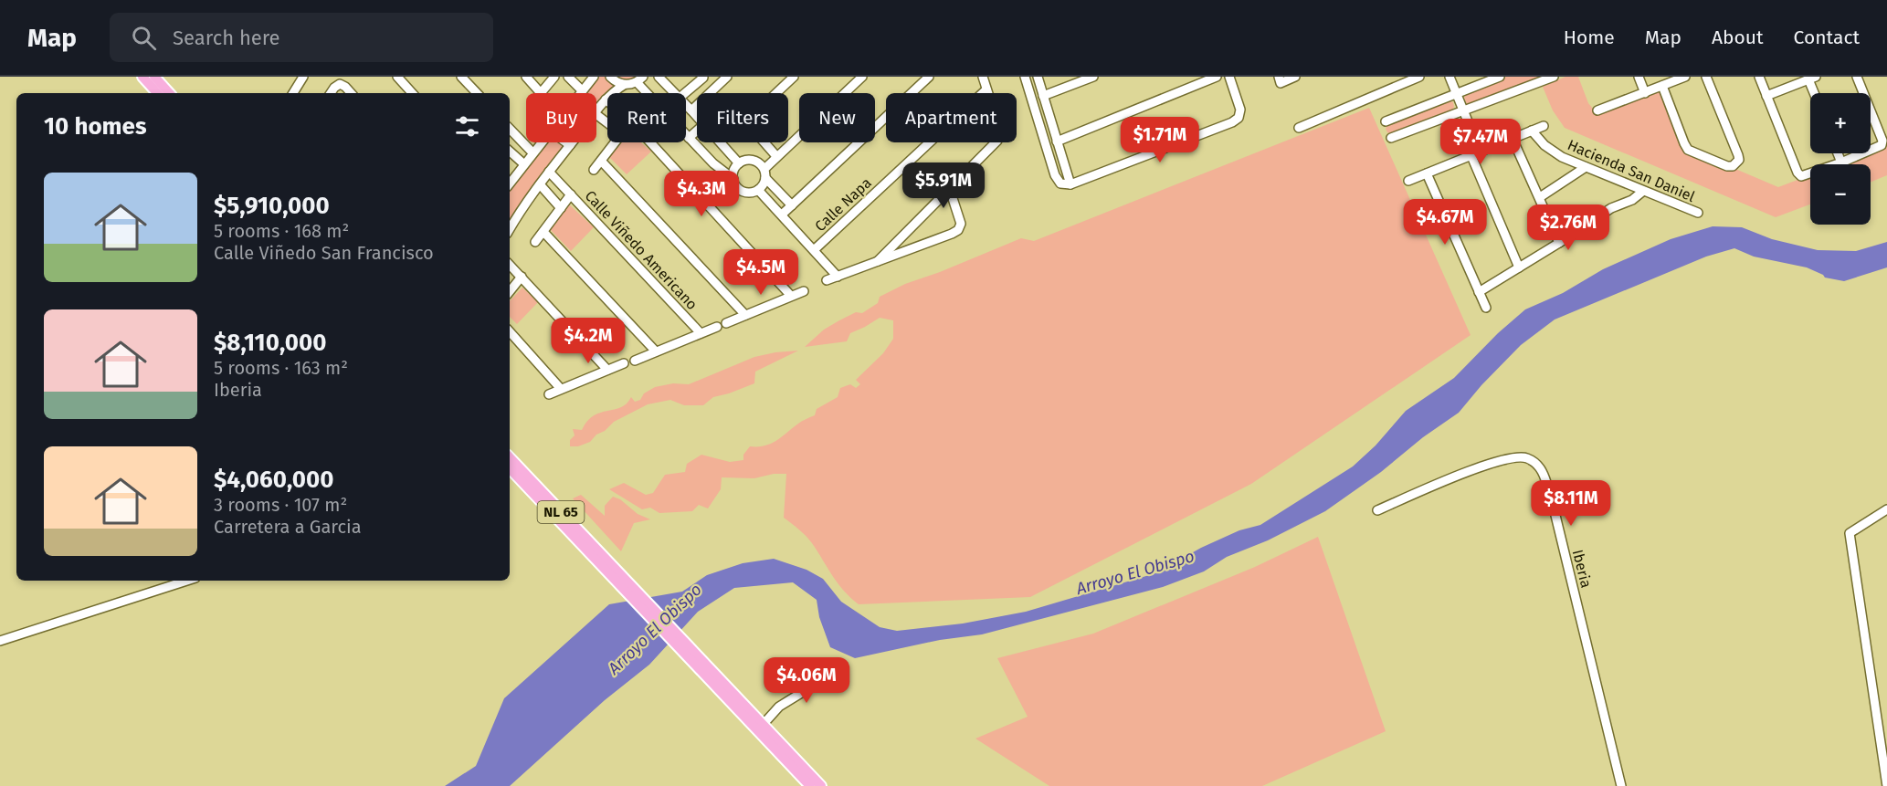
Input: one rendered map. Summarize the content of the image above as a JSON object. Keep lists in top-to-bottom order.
{
  "streets": {
    "main road": ["NL 65"],
    "street": [
      "Hacienda San Daniel",
      "Calle Napa",
      "Calle Viñedo Americano",
      "Iberia"
    ]
  },
  "water": ["Arroyo El Obispo"],
  "page": {
    "header": "Map",
    "search": "Search here",
    "nav": [
      "Home",
      "Map",
      "About",
      "Contact"
    ],
    "map_buttons": ["+", "−"],
    "chip": [
      "Buy",
      "Rent",
      "Filters",
      "New",
      "Apartment"
    ],
    "heading": "10 homes",
    "price": [
      "$1.71M",
      "$7.47M",
      "$5.91M",
      "$4.3M",
      "$4.67M",
      "$2.76M",
      "$4.5M",
      "$4.2M",
      "$8.11M",
      "$4.06M"
    ],
    "list": [
      {
        "name": "$5,910,000",
        "note": "5 rooms · 168 m² · Calle Viñedo San Francisco"
      },
      {
        "name": "$8,110,000",
        "note": "5 rooms · 163 m² · Iberia"
      },
      {
        "name": "$4,060,000",
        "note": "3 rooms · 107 m² · Carretera a Garcia"
      }
    ]
  }
}
